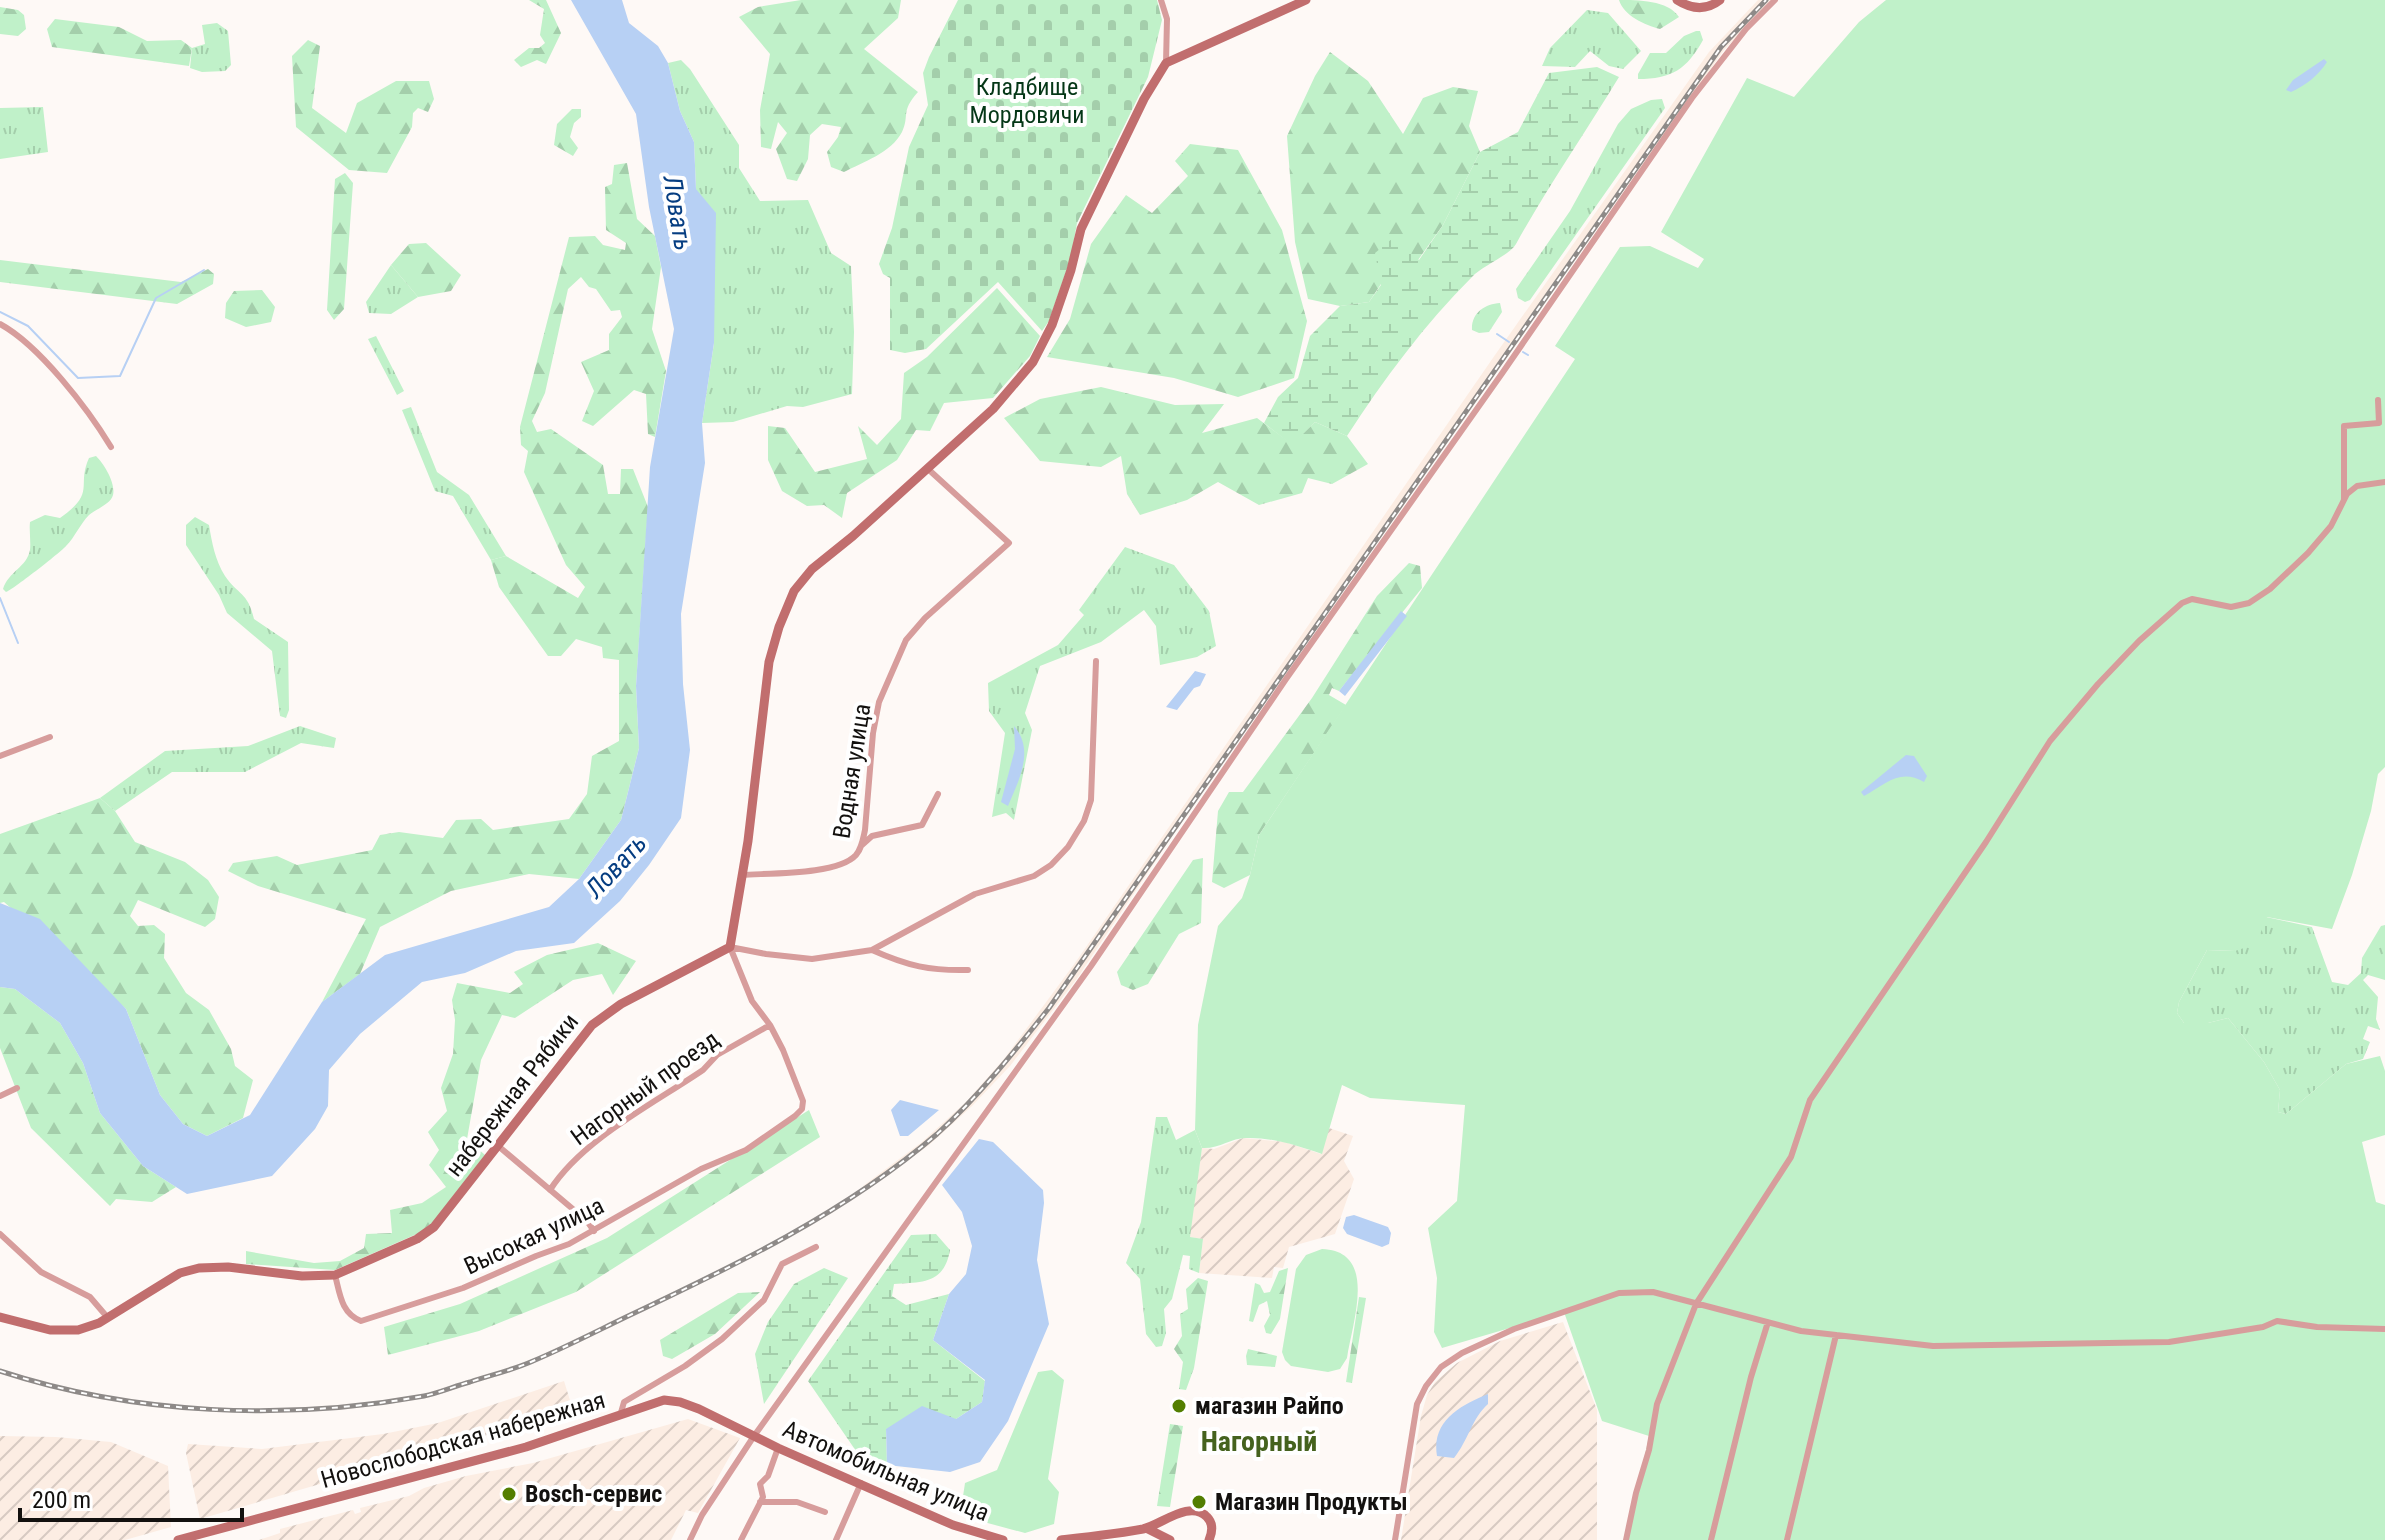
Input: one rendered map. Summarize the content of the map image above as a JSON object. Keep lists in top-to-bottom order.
{
  "streets": {
    "street": [
      "Водная улица",
      "Нагорный проезд",
      "набережная Рябики",
      "Высокая улица",
      "Новослободская набережная",
      "Автомобильная улица"
    ]
  },
  "crossings": [
    ["Нагорный проезд", "Высокая улица"],
    ["набережная Рябики", "Высокая улица"],
    ["Новослободская набережная", "Автомобильная улица"]
  ],
  "districts": ["Нагорный"],
  "water": ["Ловать"],
  "parks": ["Кладбище Мордовичи"],
  "places": ["магазин Райпо", "Bosch-сервис", "Магазин Продукты"],
  "scale_bar": "200 m"
}
